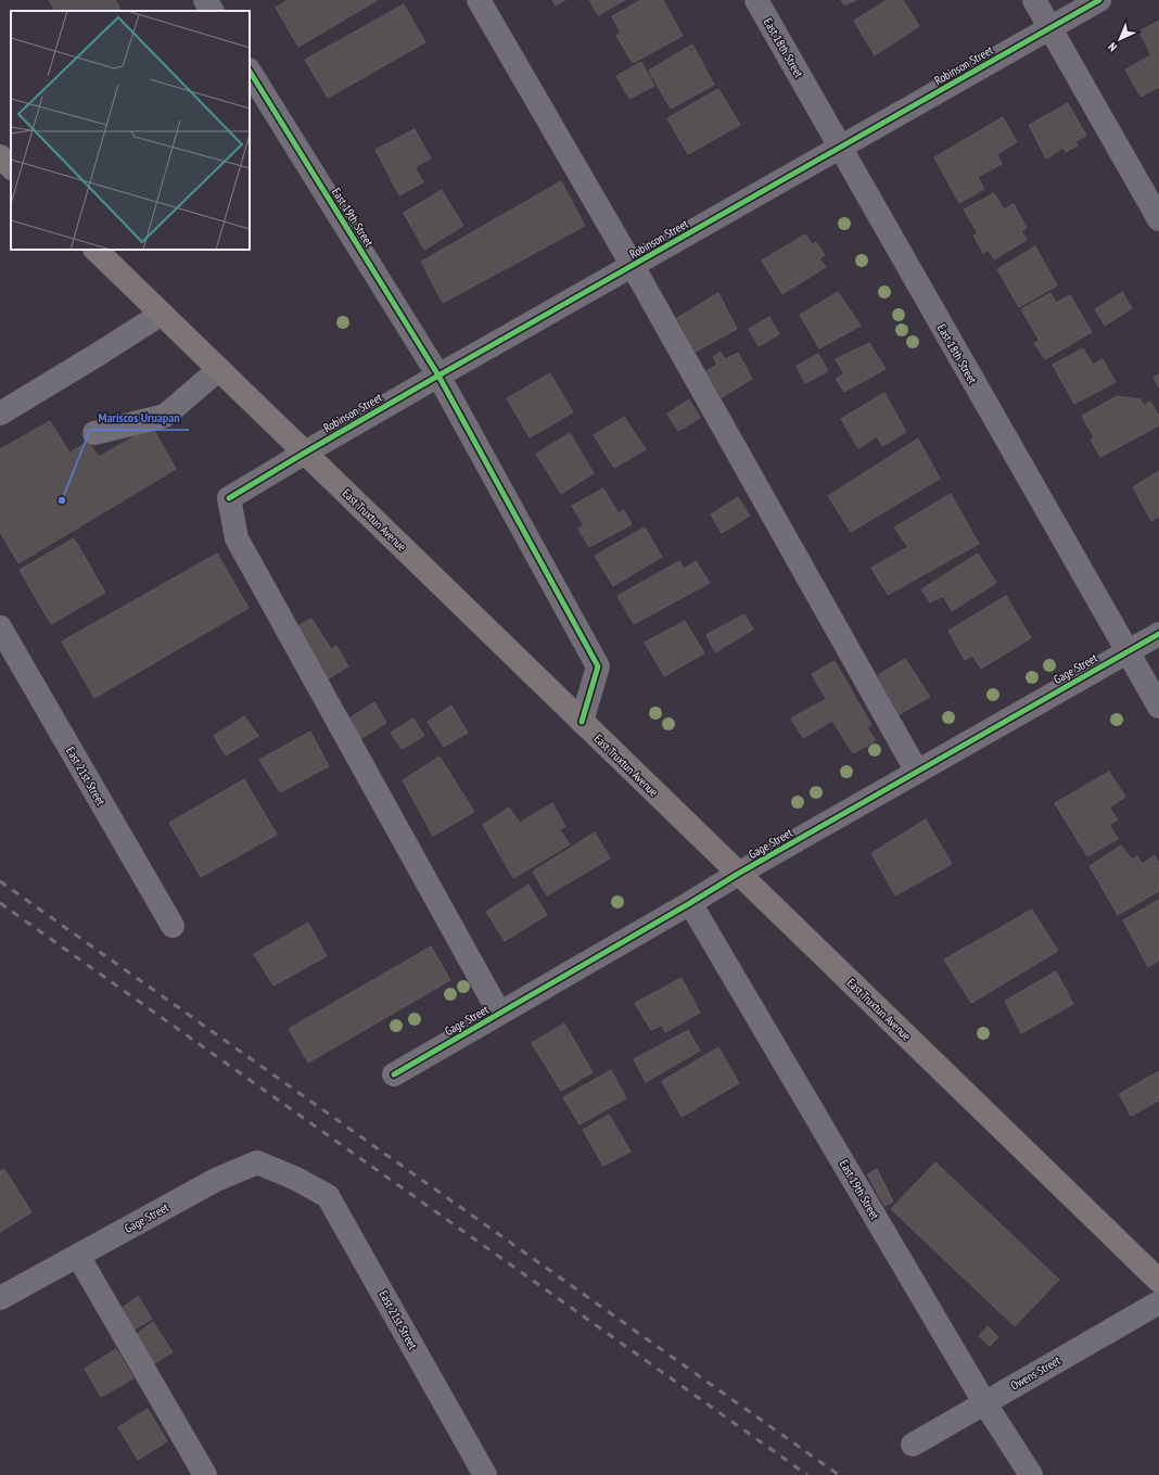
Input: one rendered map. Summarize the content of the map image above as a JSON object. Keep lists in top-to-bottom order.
{
  "streets": {
    "main road": ["East Truxtun Avenue"],
    "street": [
      "East 18th Street",
      "Robinson Street",
      "East 19th Street",
      "Gage Street",
      "East 21st Street",
      "Owens Street"
    ]
  },
  "crossings": [
    ["East 18th Street", "Robinson Street"],
    ["East 18th Street", "Gage Street"],
    ["Robinson Street", "East 19th Street"],
    ["Robinson Street", "East Truxtun Avenue"],
    ["Robinson Street", "Gage Street"],
    ["East 19th Street", "East Truxtun Avenue"],
    ["East 19th Street", "Gage Street"],
    ["East 19th Street", "Owens Street"],
    ["East Truxtun Avenue", "Gage Street"],
    ["Gage Street", "East 21st Street"]
  ],
  "places": ["Mariscos Uruapan"],
  "north": "bottom left"
}
